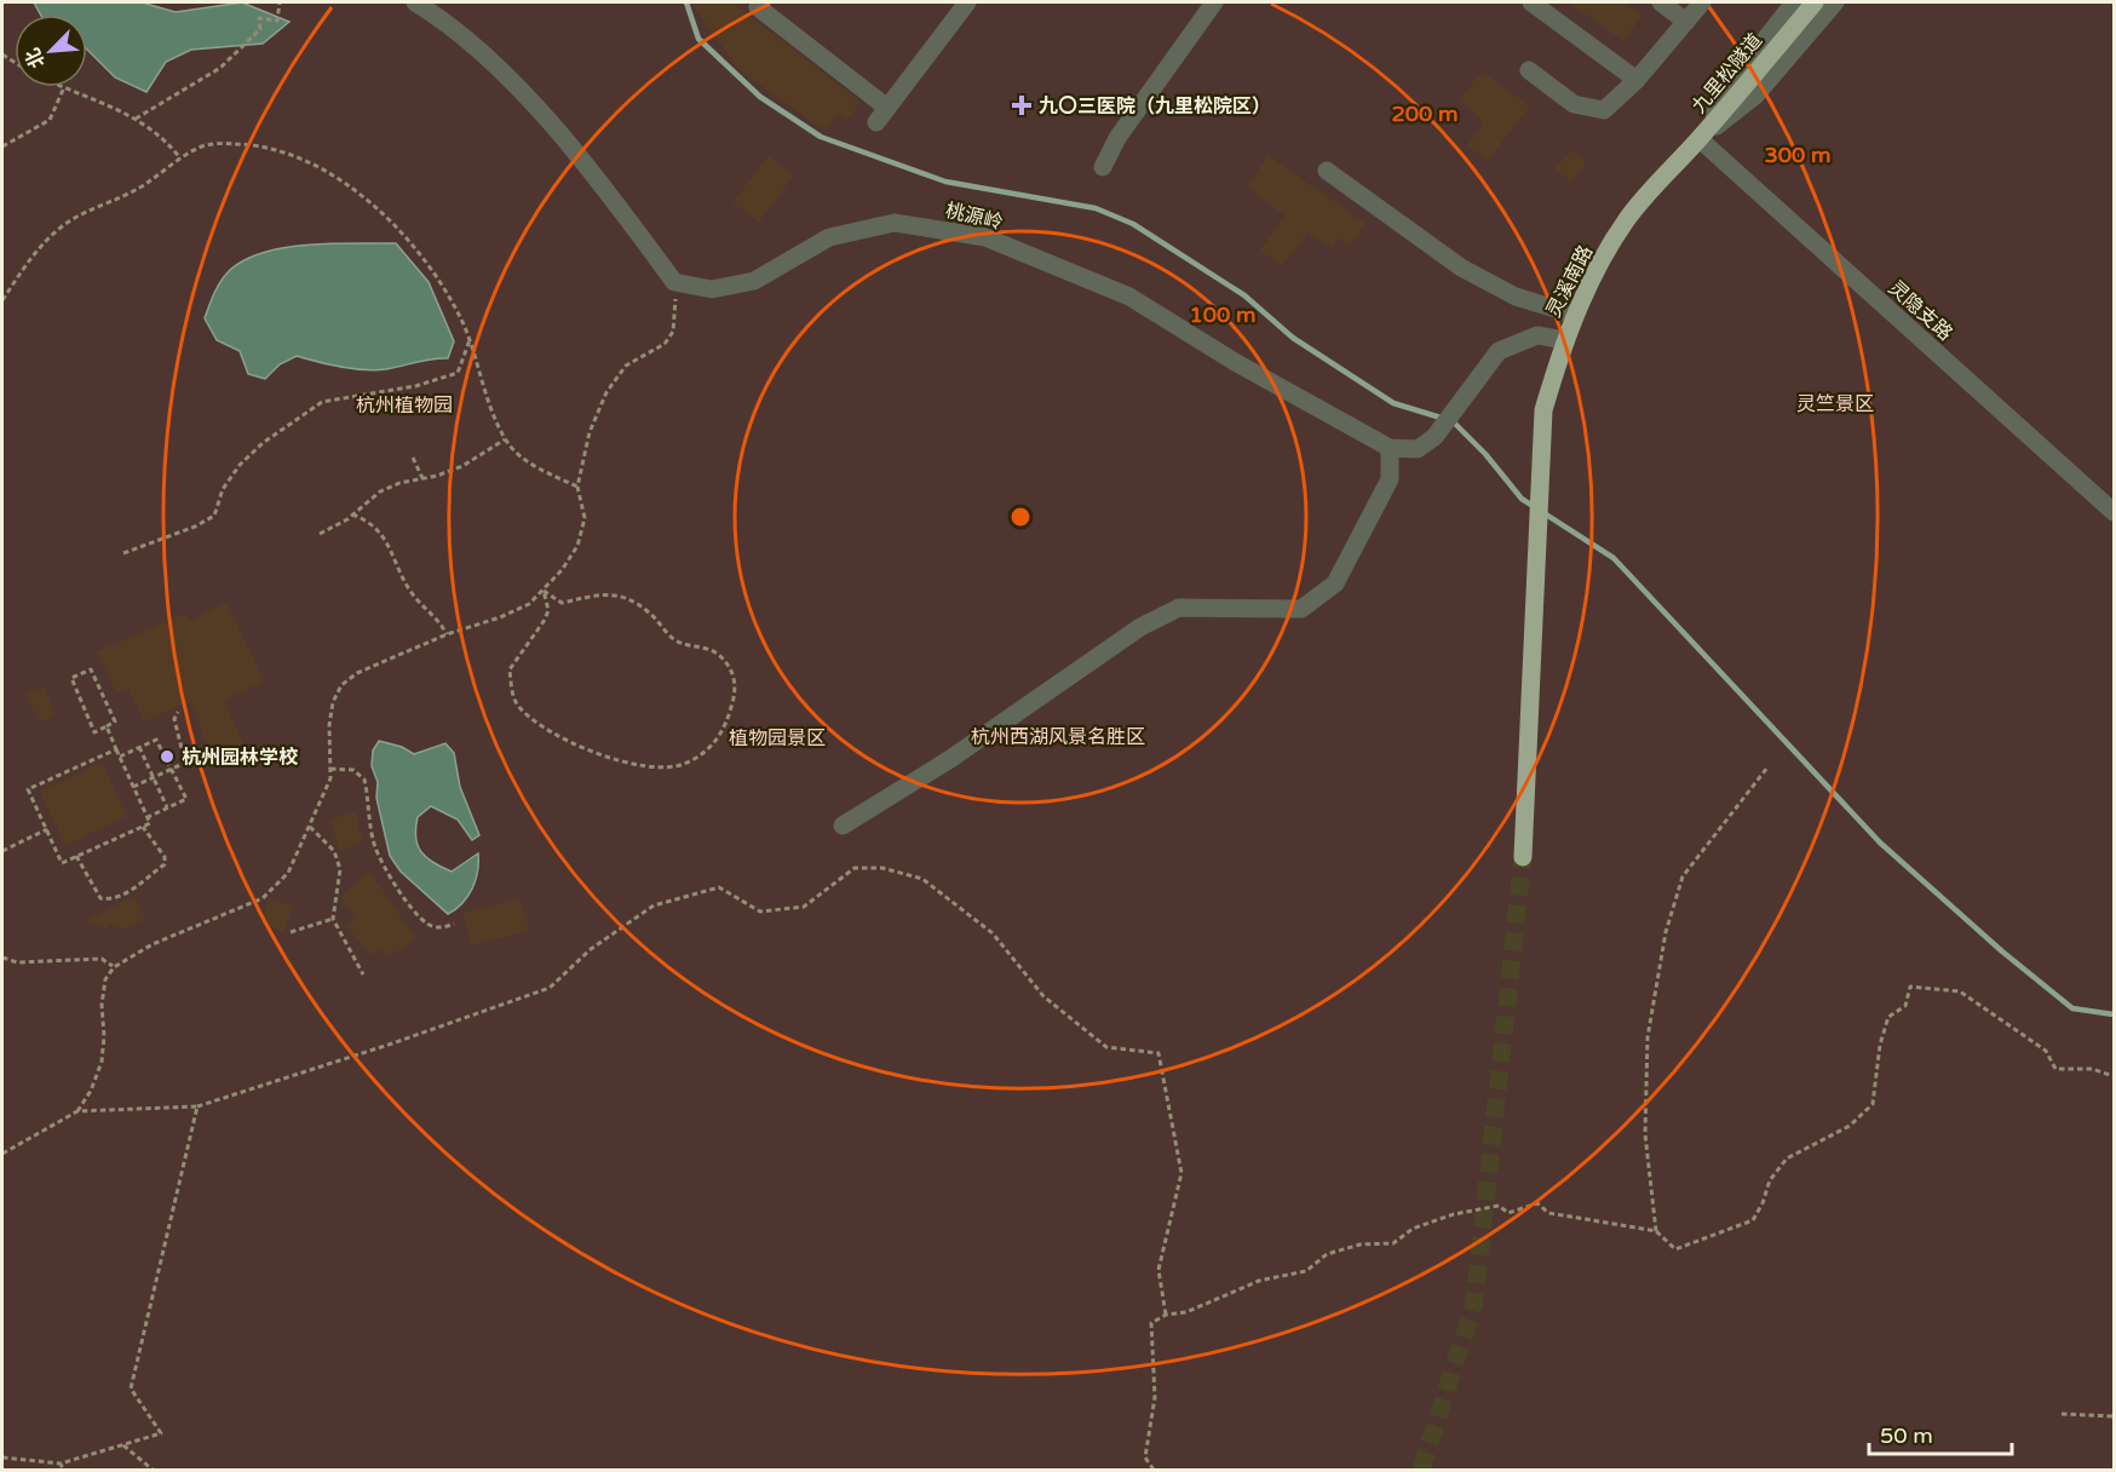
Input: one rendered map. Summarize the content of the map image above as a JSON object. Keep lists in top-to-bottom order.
{
  "streets": {
    "main road": ["九里松隧道", "灵溪南路"],
    "street": ["桃源岭", "灵隐支路"]
  },
  "crossings": [
    ["九里松隧道", "灵溪南路"],
    ["九里松隧道", "灵隐支路"],
    ["灵溪南路", "灵隐支路"]
  ],
  "parks": [
    "灵竺景区",
    "杭州植物园",
    "杭州西湖风景名胜区",
    "植物园景区"
  ],
  "places": {
    "health": ["九〇三医院（九里松院区）"],
    "other": ["杭州园林学校"]
  },
  "scale_bar": "50 m",
  "north": "bottom left",
  "rings": ["200 m", "300 m", "100 m"]
}
